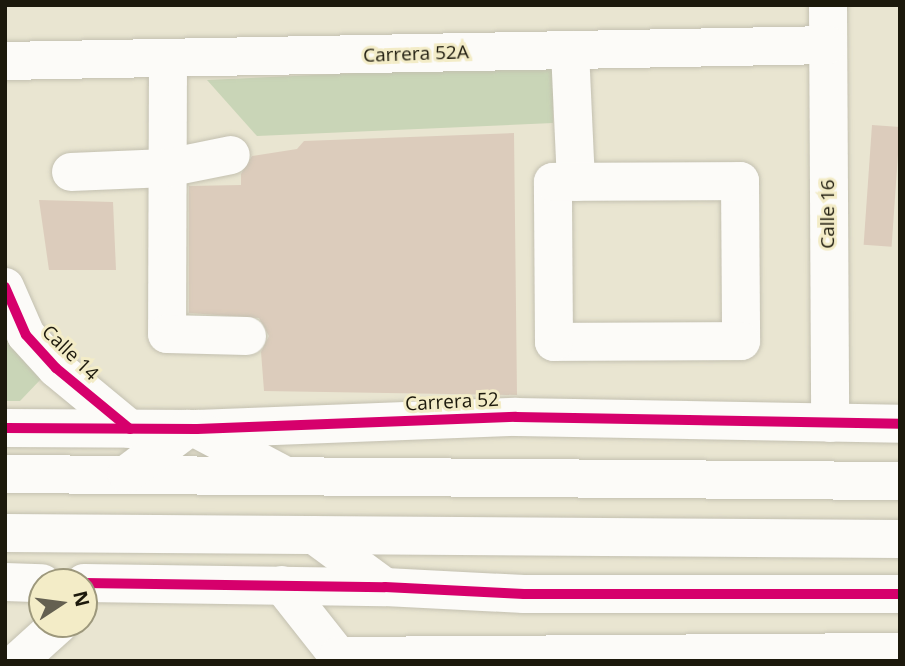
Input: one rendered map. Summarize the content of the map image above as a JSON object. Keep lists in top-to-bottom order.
{
  "streets": {
    "street": [
      "Carrera 52A",
      "Calle 16",
      "Calle 14",
      "Carrera 52"
    ]
  },
  "crossings": [
    ["Carrera 52A", "Calle 16"],
    ["Calle 16", "Carrera 52"],
    ["Calle 14", "Carrera 52"]
  ],
  "north": "right"
}
